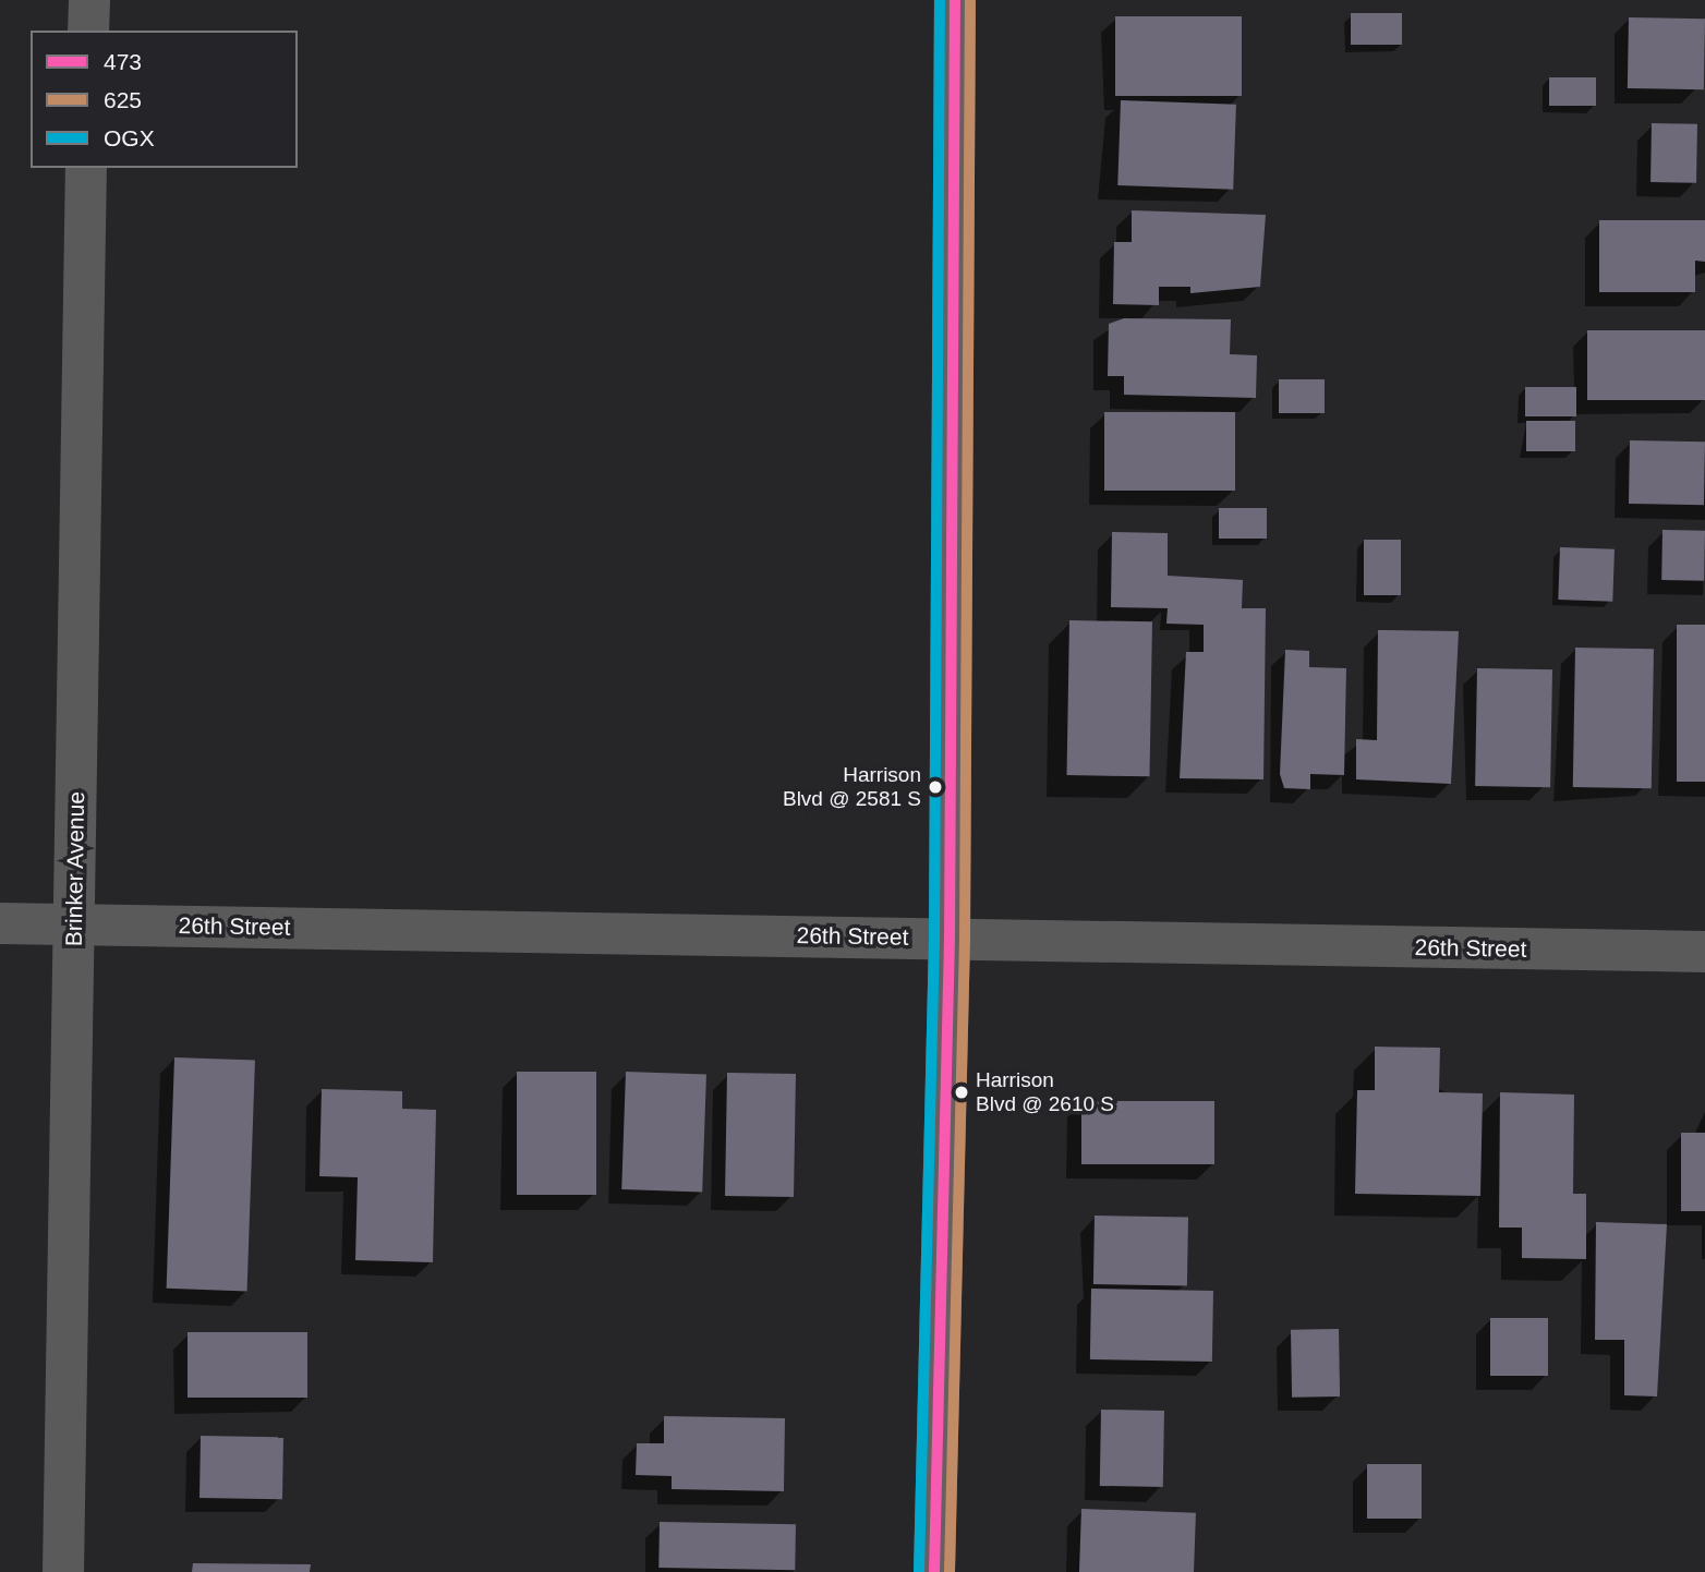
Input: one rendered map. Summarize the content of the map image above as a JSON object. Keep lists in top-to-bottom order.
{
  "streets": {
    "street": ["Brinker Avenue", "26th Street"]
  },
  "crossings": [
    ["Brinker Avenue", "26th Street"]
  ],
  "places": ["Harrison Blvd @ 2581 S", "Harrison Blvd @ 2610 S"],
  "lines": ["transit line 473", "transit line 625", "transit line OGX"],
  "legend": ["473", "625", "OGX"]
}
